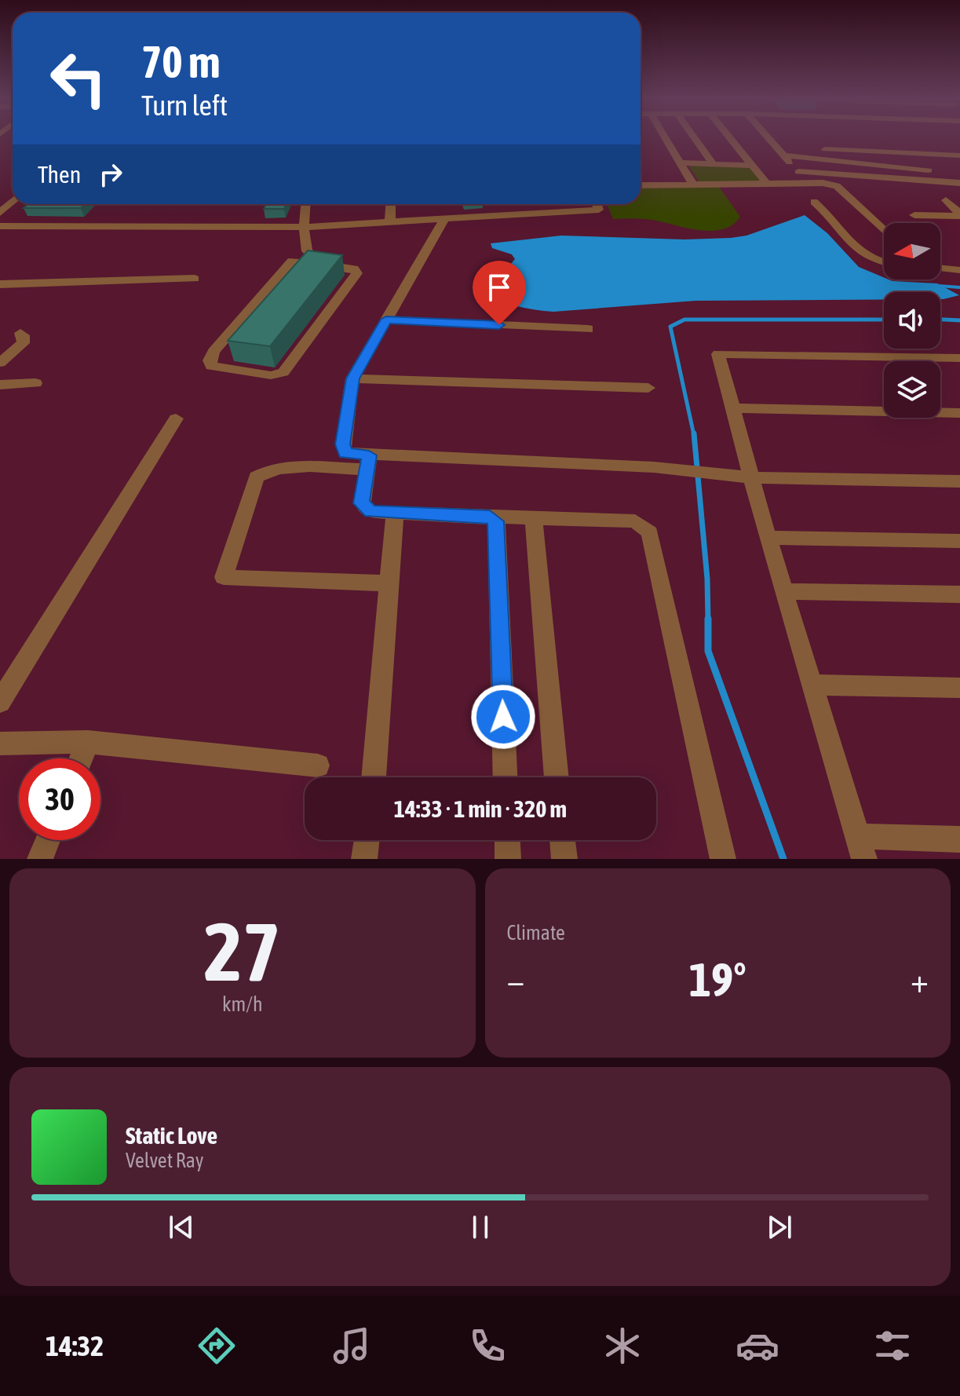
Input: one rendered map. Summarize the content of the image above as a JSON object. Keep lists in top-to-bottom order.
{
  "north": "left",
  "page": {
    "turn": ["70 m", "Turn left"],
    "then": "Then",
    "limit": "30",
    "trip": "14:33 · 1 min · 320 m",
    "tile": [
      ["27", "km/h"],
      "Climate"
    ],
    "heat": ["−", "19°", "+"],
    "song": ["Static Love", "Velvet Ray"],
    "tabs": "14:32"
  }
}
